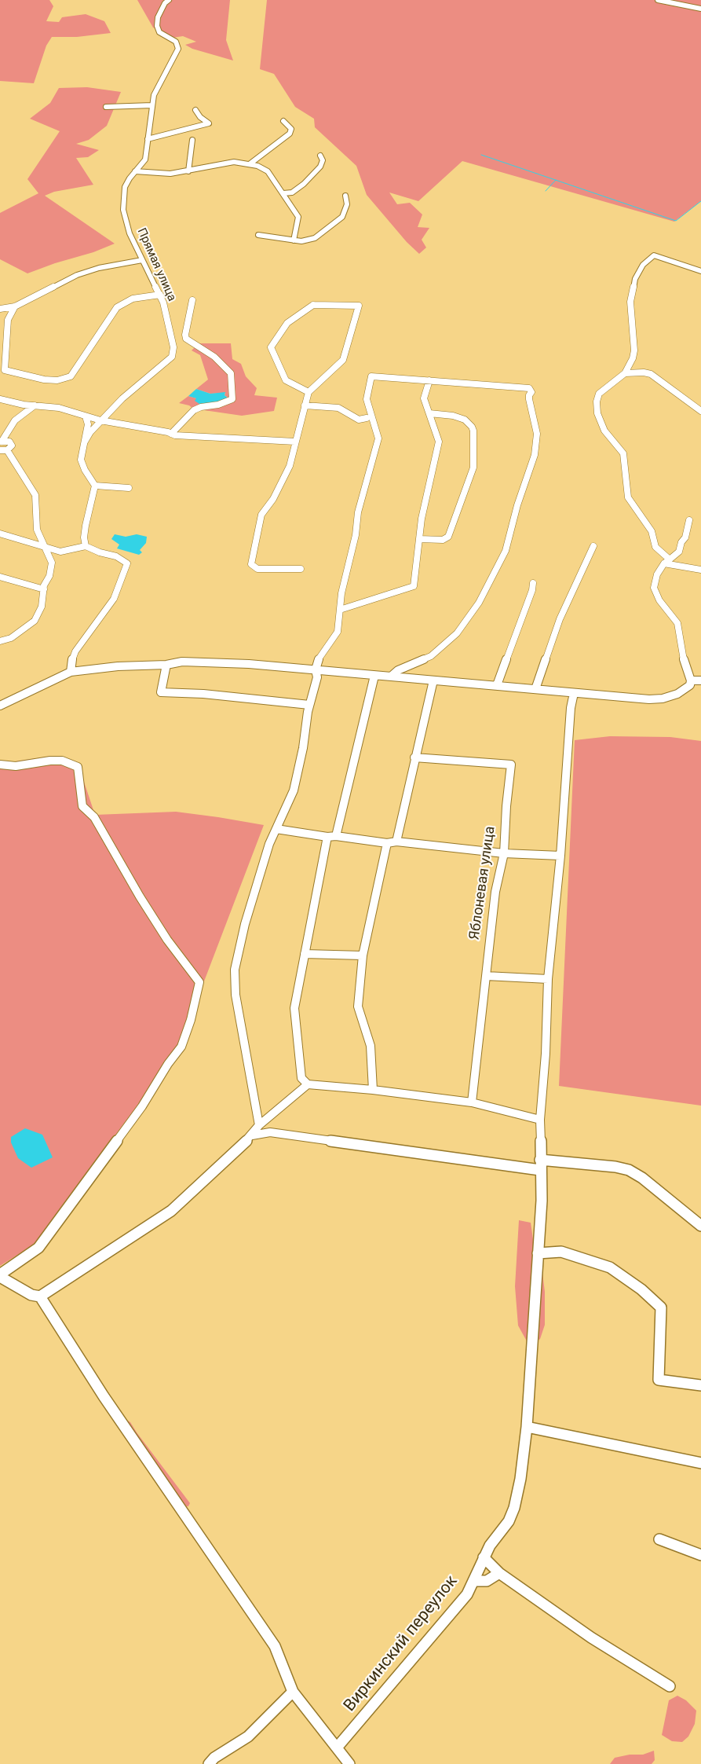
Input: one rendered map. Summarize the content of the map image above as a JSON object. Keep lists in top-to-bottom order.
{
  "streets": {
    "street": ["Прямая улица", "Яблоневая улица", "Виркинский переулок"]
  }
}
